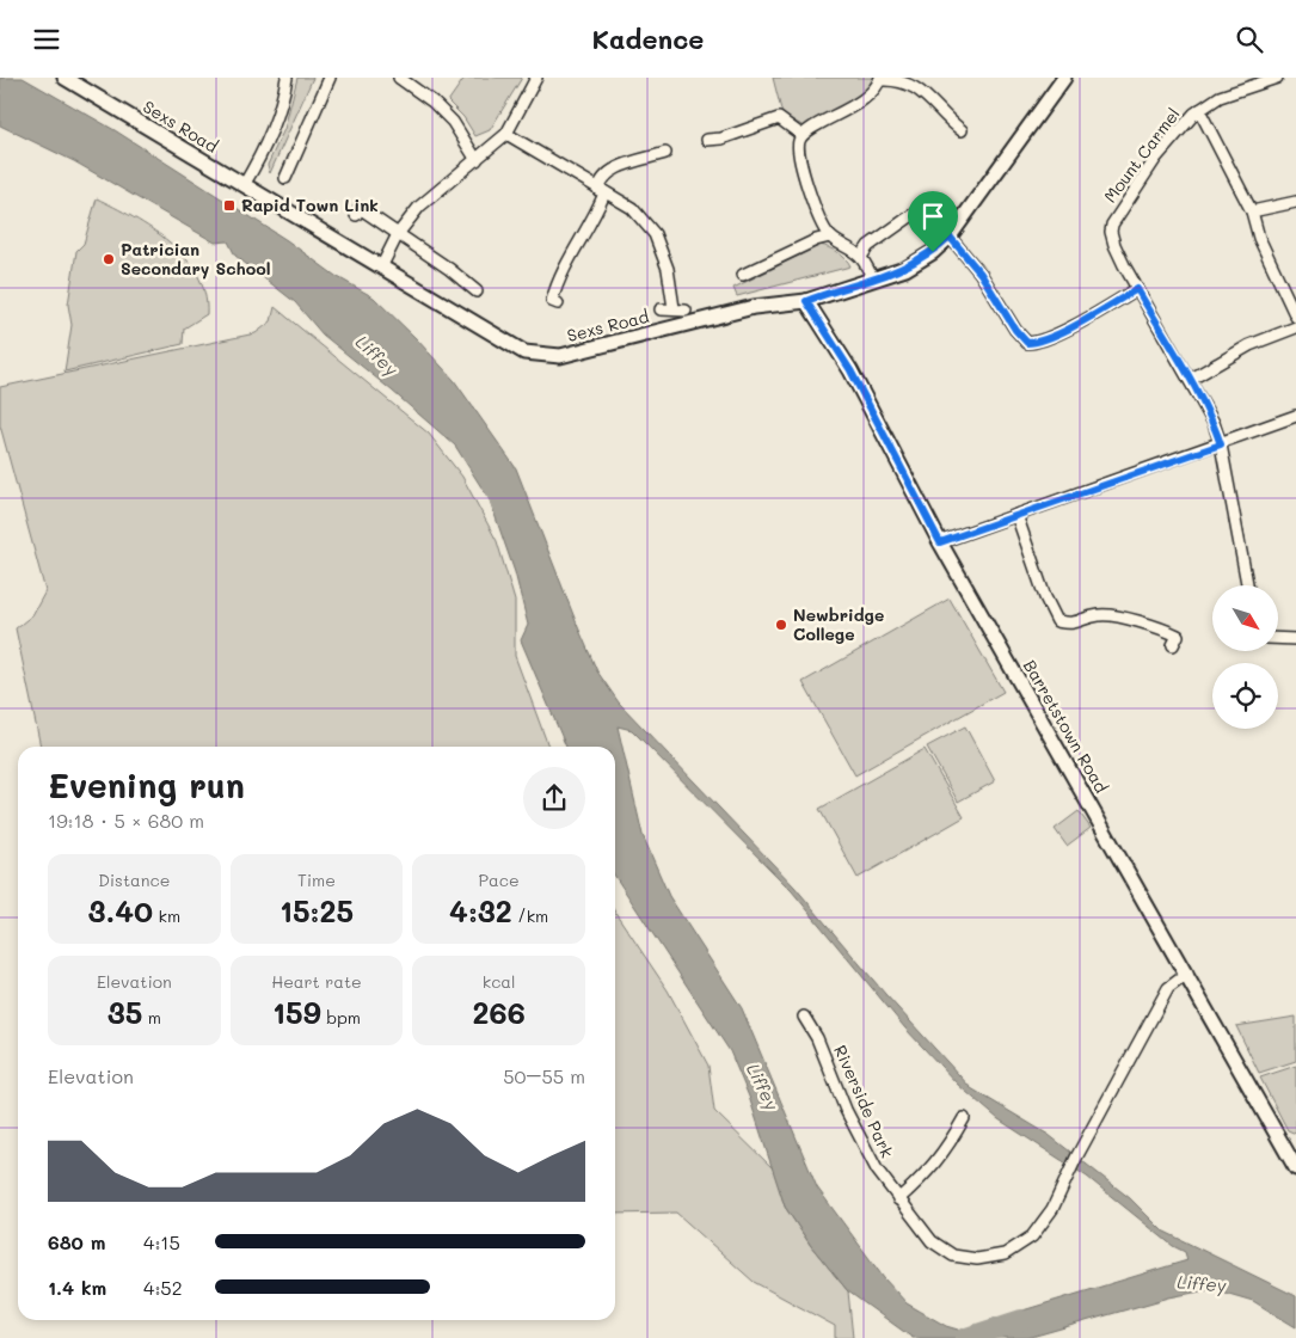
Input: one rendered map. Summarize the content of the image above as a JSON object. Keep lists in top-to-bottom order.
{
  "streets": {
    "street": [
      "Sexs Road",
      "Mount Carmel",
      "Barretstown Road",
      "Riverside Park"
    ]
  },
  "crossings": [
    ["Sexs Road", "Barretstown Road"],
    ["Barretstown Road", "Riverside Park"]
  ],
  "water": ["Liffey"],
  "places": {
    "transit": ["Rapid Town Link"],
    "other": ["Patrician Secondary School", "Newbridge College"]
  },
  "north": "bottom right",
  "page": {
    "header": "Kadence",
    "heading": ["Evening run", "19:18 · 5 × 680 m"],
    "stats": [
      ["Distance", "3.40 km"],
      ["Time", "15:25"],
      ["Pace", "4:32 /km"],
      ["Elevation", "35 m"],
      ["Heart rate", "159 bpm"],
      ["kcal", "266"]
    ],
    "chart": ["Elevation", "50–55 m"],
    "list": [
      {
        "name": "680 m",
        "note": "4:15"
      },
      {
        "name": "1.4 km",
        "note": "4:52"
      }
    ]
  }
}
